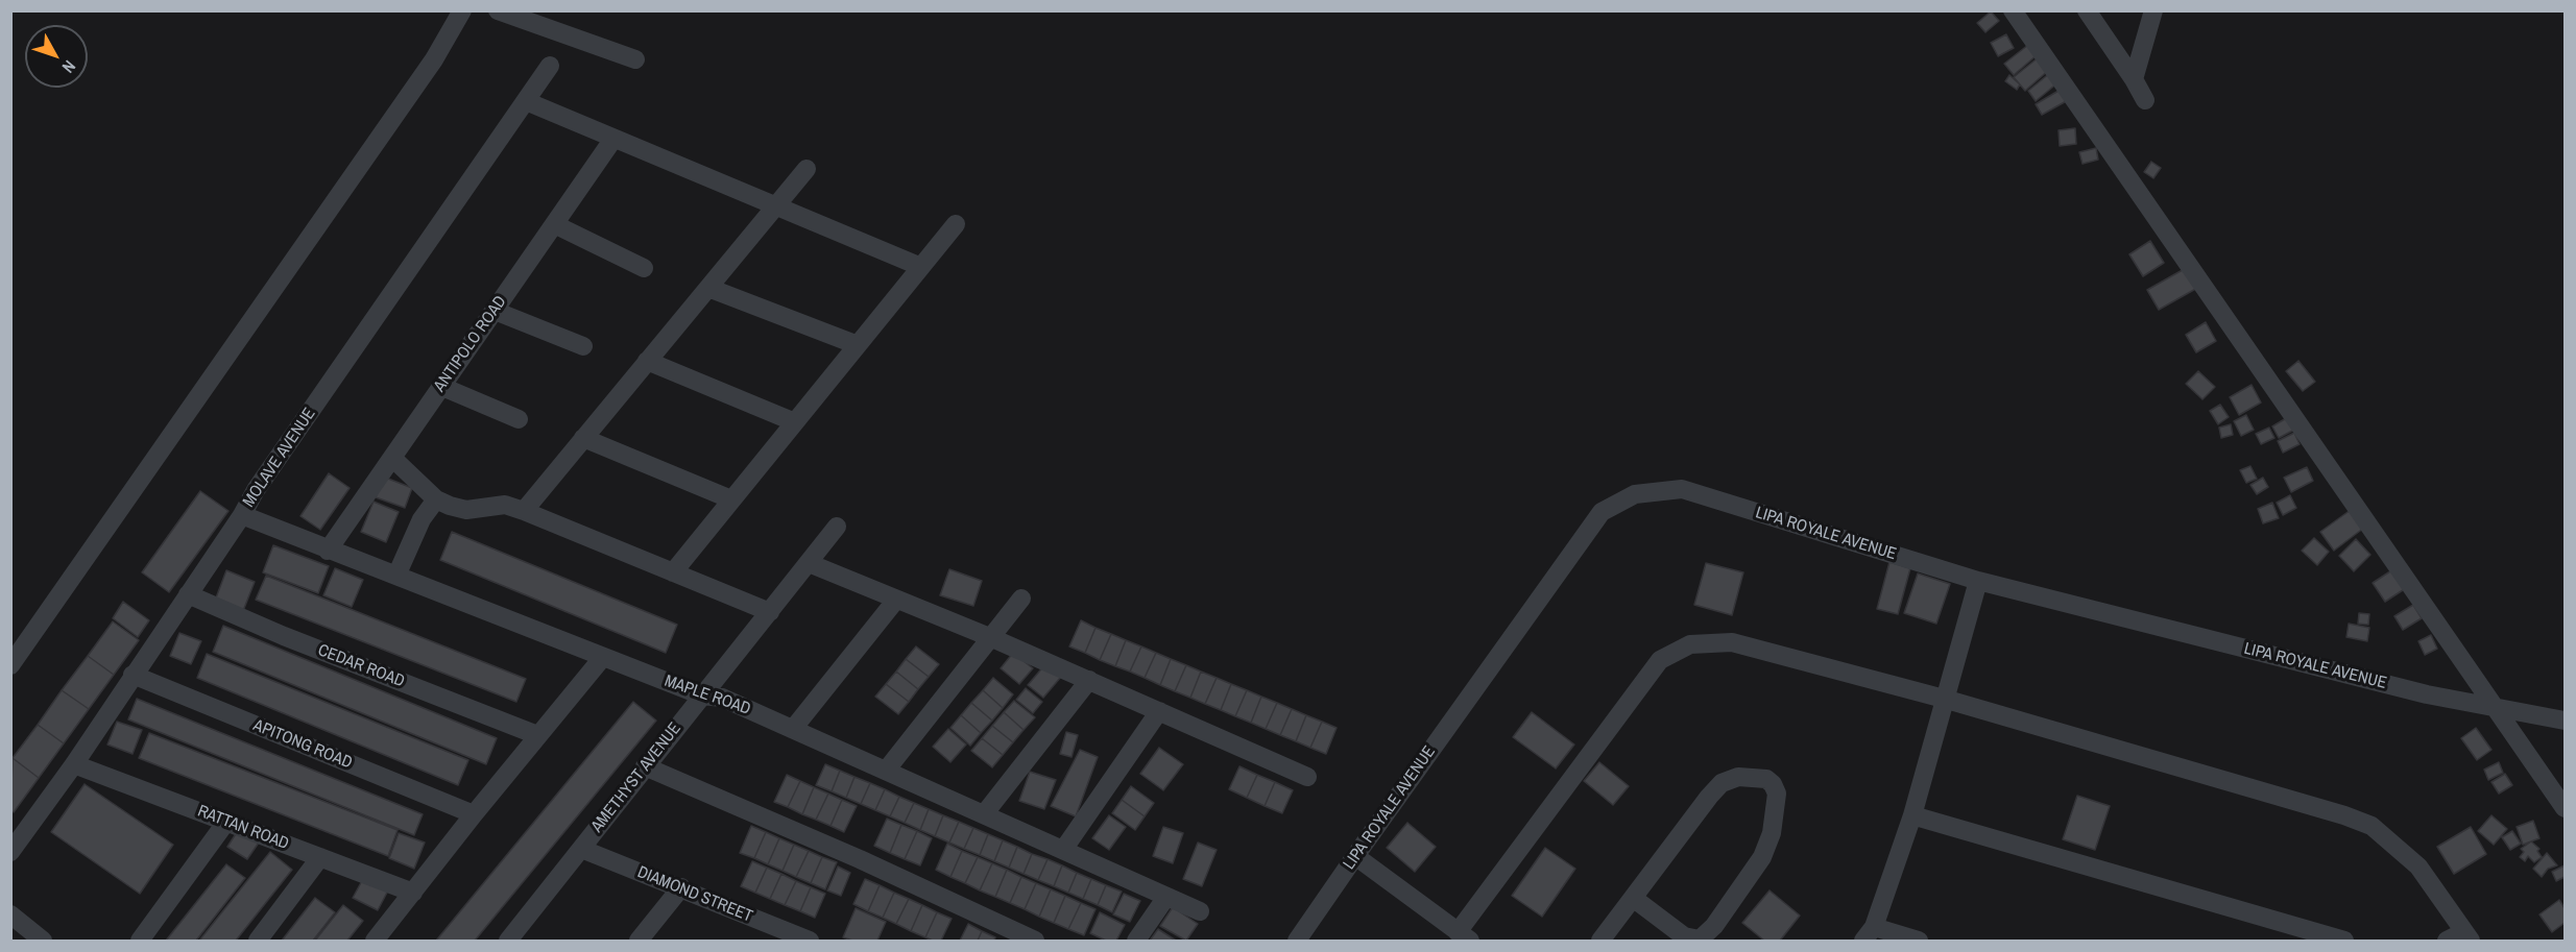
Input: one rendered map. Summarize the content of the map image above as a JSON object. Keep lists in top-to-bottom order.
{
  "streets": {
    "street": [
      "ANTIPOLO ROAD",
      "MOLAVE AVENUE",
      "LIPA ROYALE AVENUE",
      "CEDAR ROAD",
      "MAPLE ROAD",
      "APITONG ROAD",
      "AMETHYST AVENUE",
      "RATTAN ROAD",
      "DIAMOND STREET"
    ]
  },
  "crossings": [
    ["ANTIPOLO ROAD", "MAPLE ROAD"],
    ["MOLAVE AVENUE", "CEDAR ROAD"],
    ["MOLAVE AVENUE", "MAPLE ROAD"],
    ["MOLAVE AVENUE", "APITONG ROAD"],
    ["MOLAVE AVENUE", "RATTAN ROAD"],
    ["MAPLE ROAD", "AMETHYST AVENUE"],
    ["AMETHYST AVENUE", "DIAMOND STREET"]
  ],
  "north": "bottom right"
}
